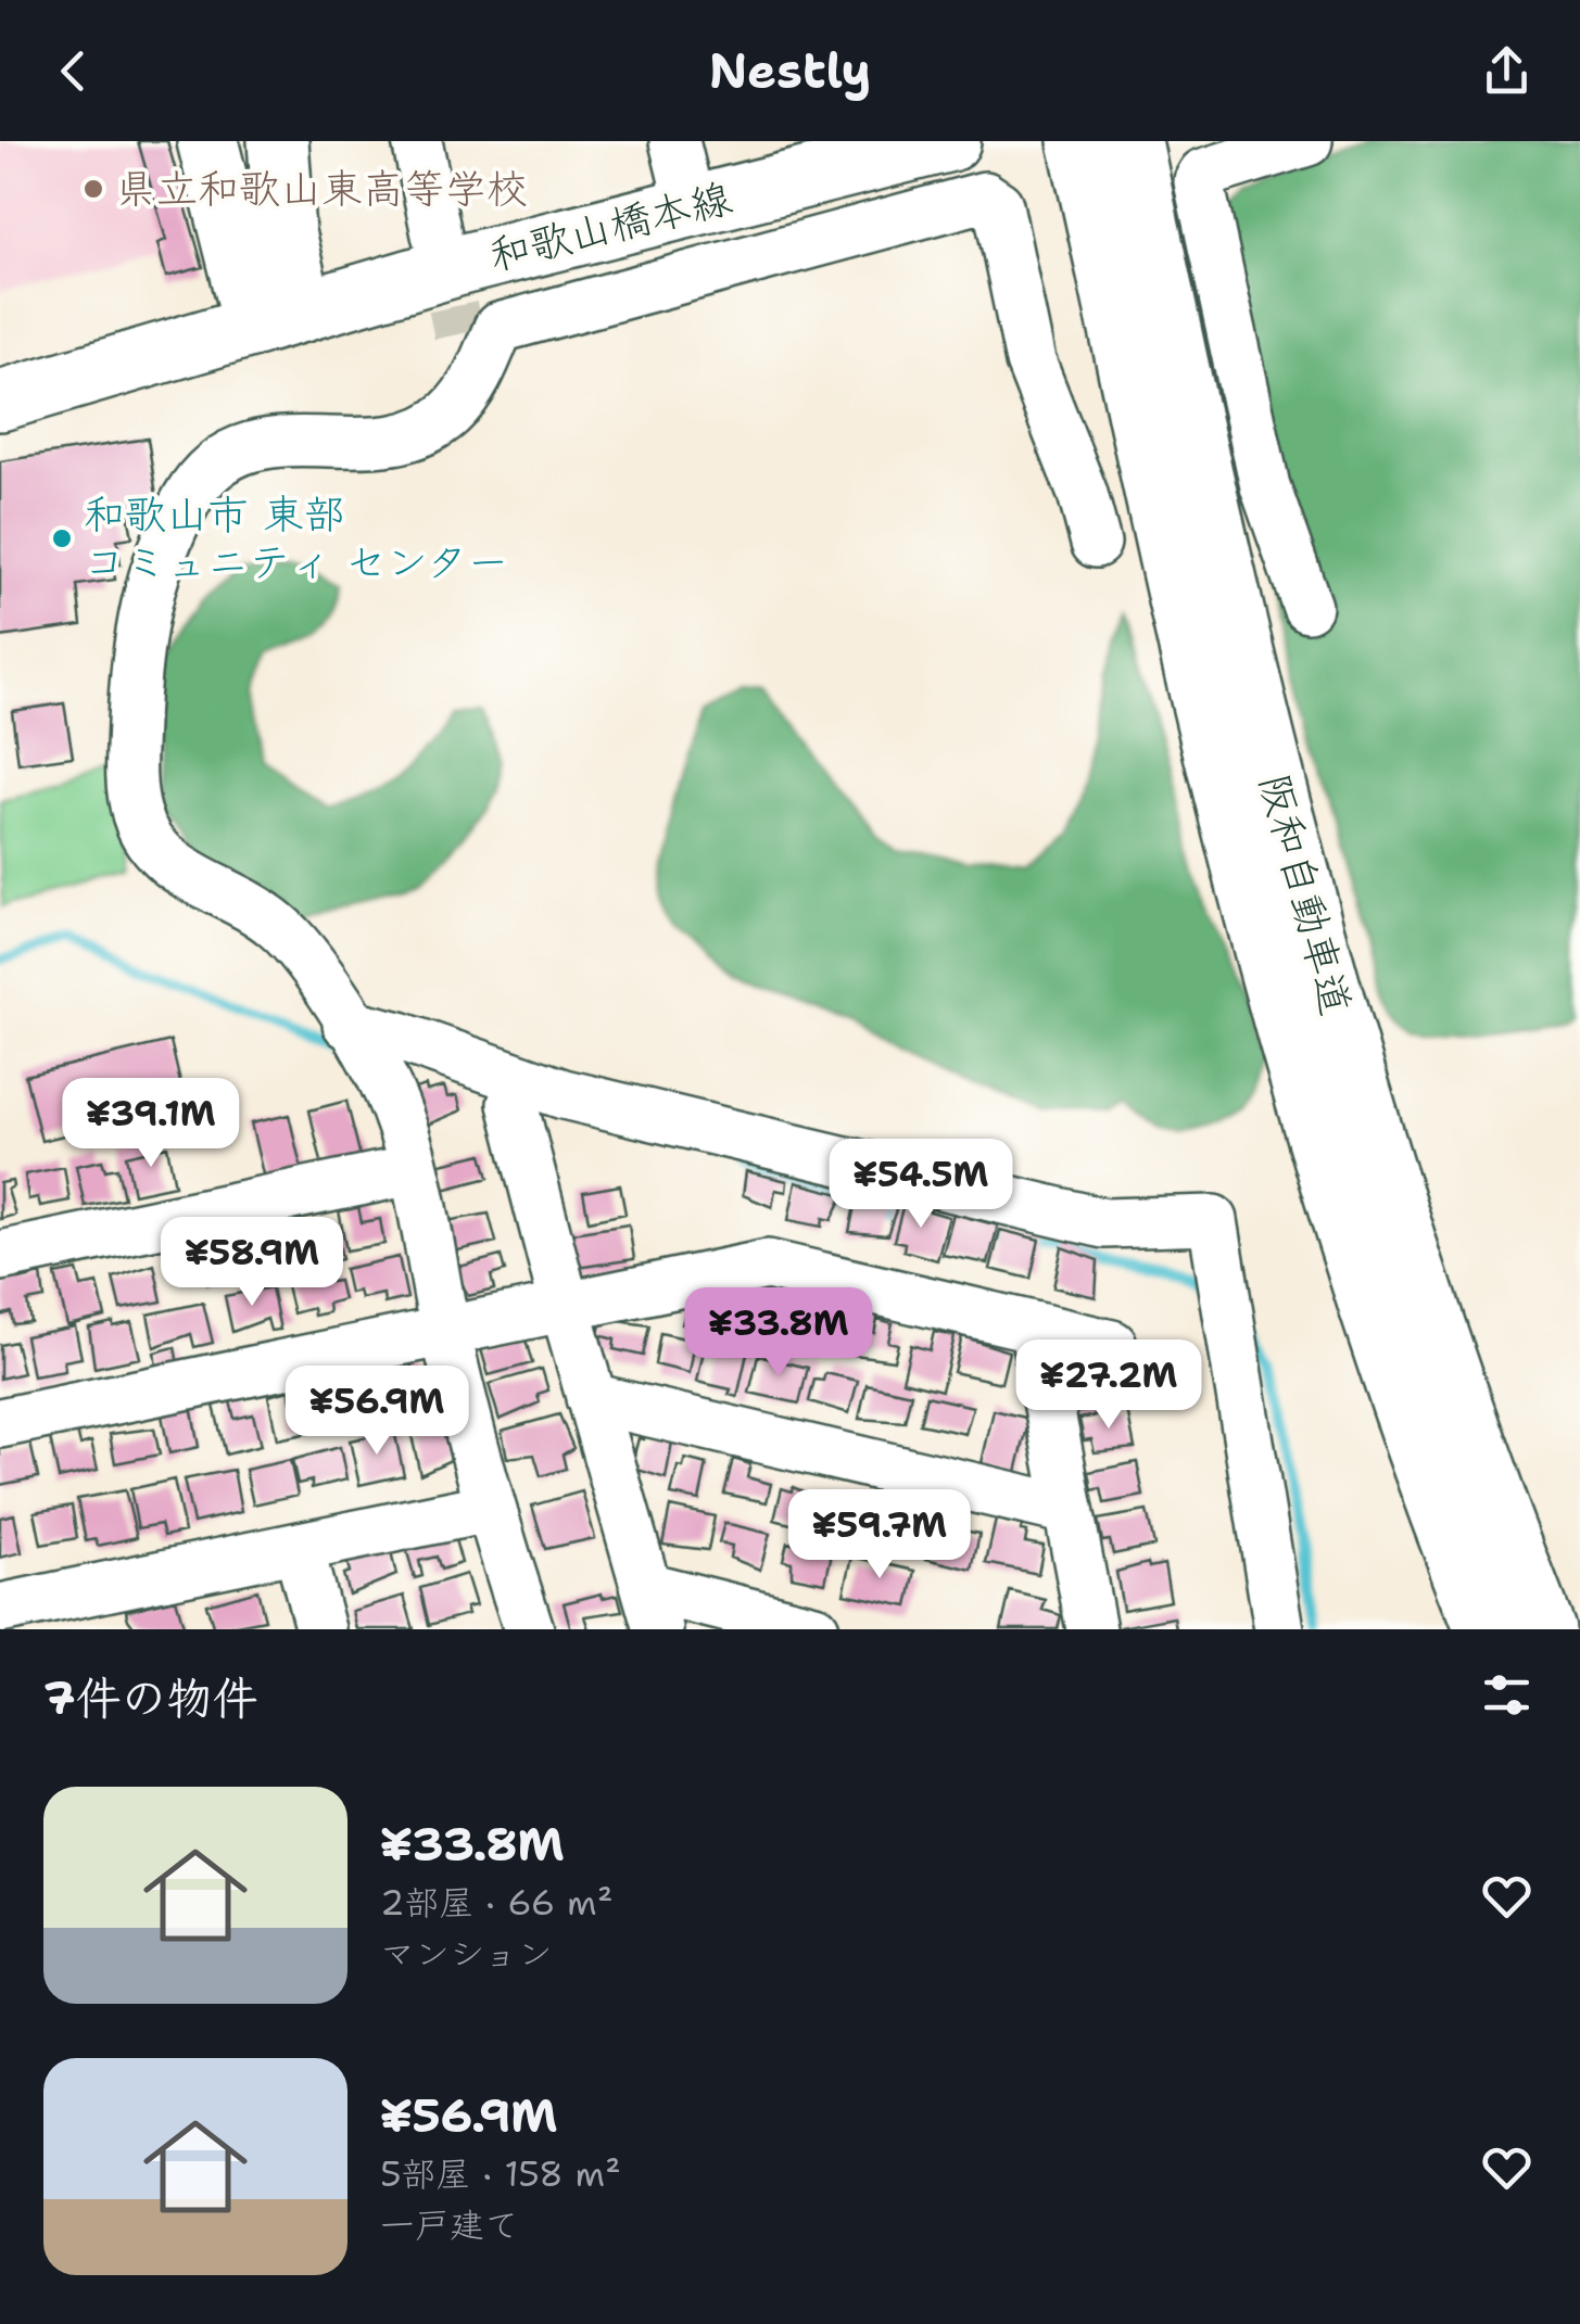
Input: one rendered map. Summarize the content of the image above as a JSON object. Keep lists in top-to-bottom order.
{
  "streets": {
    "main road": ["和歌山橋本線", "阪和自動車道"]
  },
  "places": ["県立和歌山東高等学校", "和歌山市 東部 コミュニティ センター"],
  "page": {
    "header": "Nestly",
    "price": [
      "¥39.1M",
      "¥54.5M",
      "¥58.9M",
      "¥33.8M",
      "¥27.2M",
      "¥56.9M",
      "¥59.7M"
    ],
    "heading": "7件の物件",
    "list": [
      {
        "name": "¥33.8M",
        "note": "2部屋 · 66 m² · マンション"
      },
      {
        "name": "¥56.9M",
        "note": "5部屋 · 158 m² · 一戸建て"
      }
    ]
  }
}
